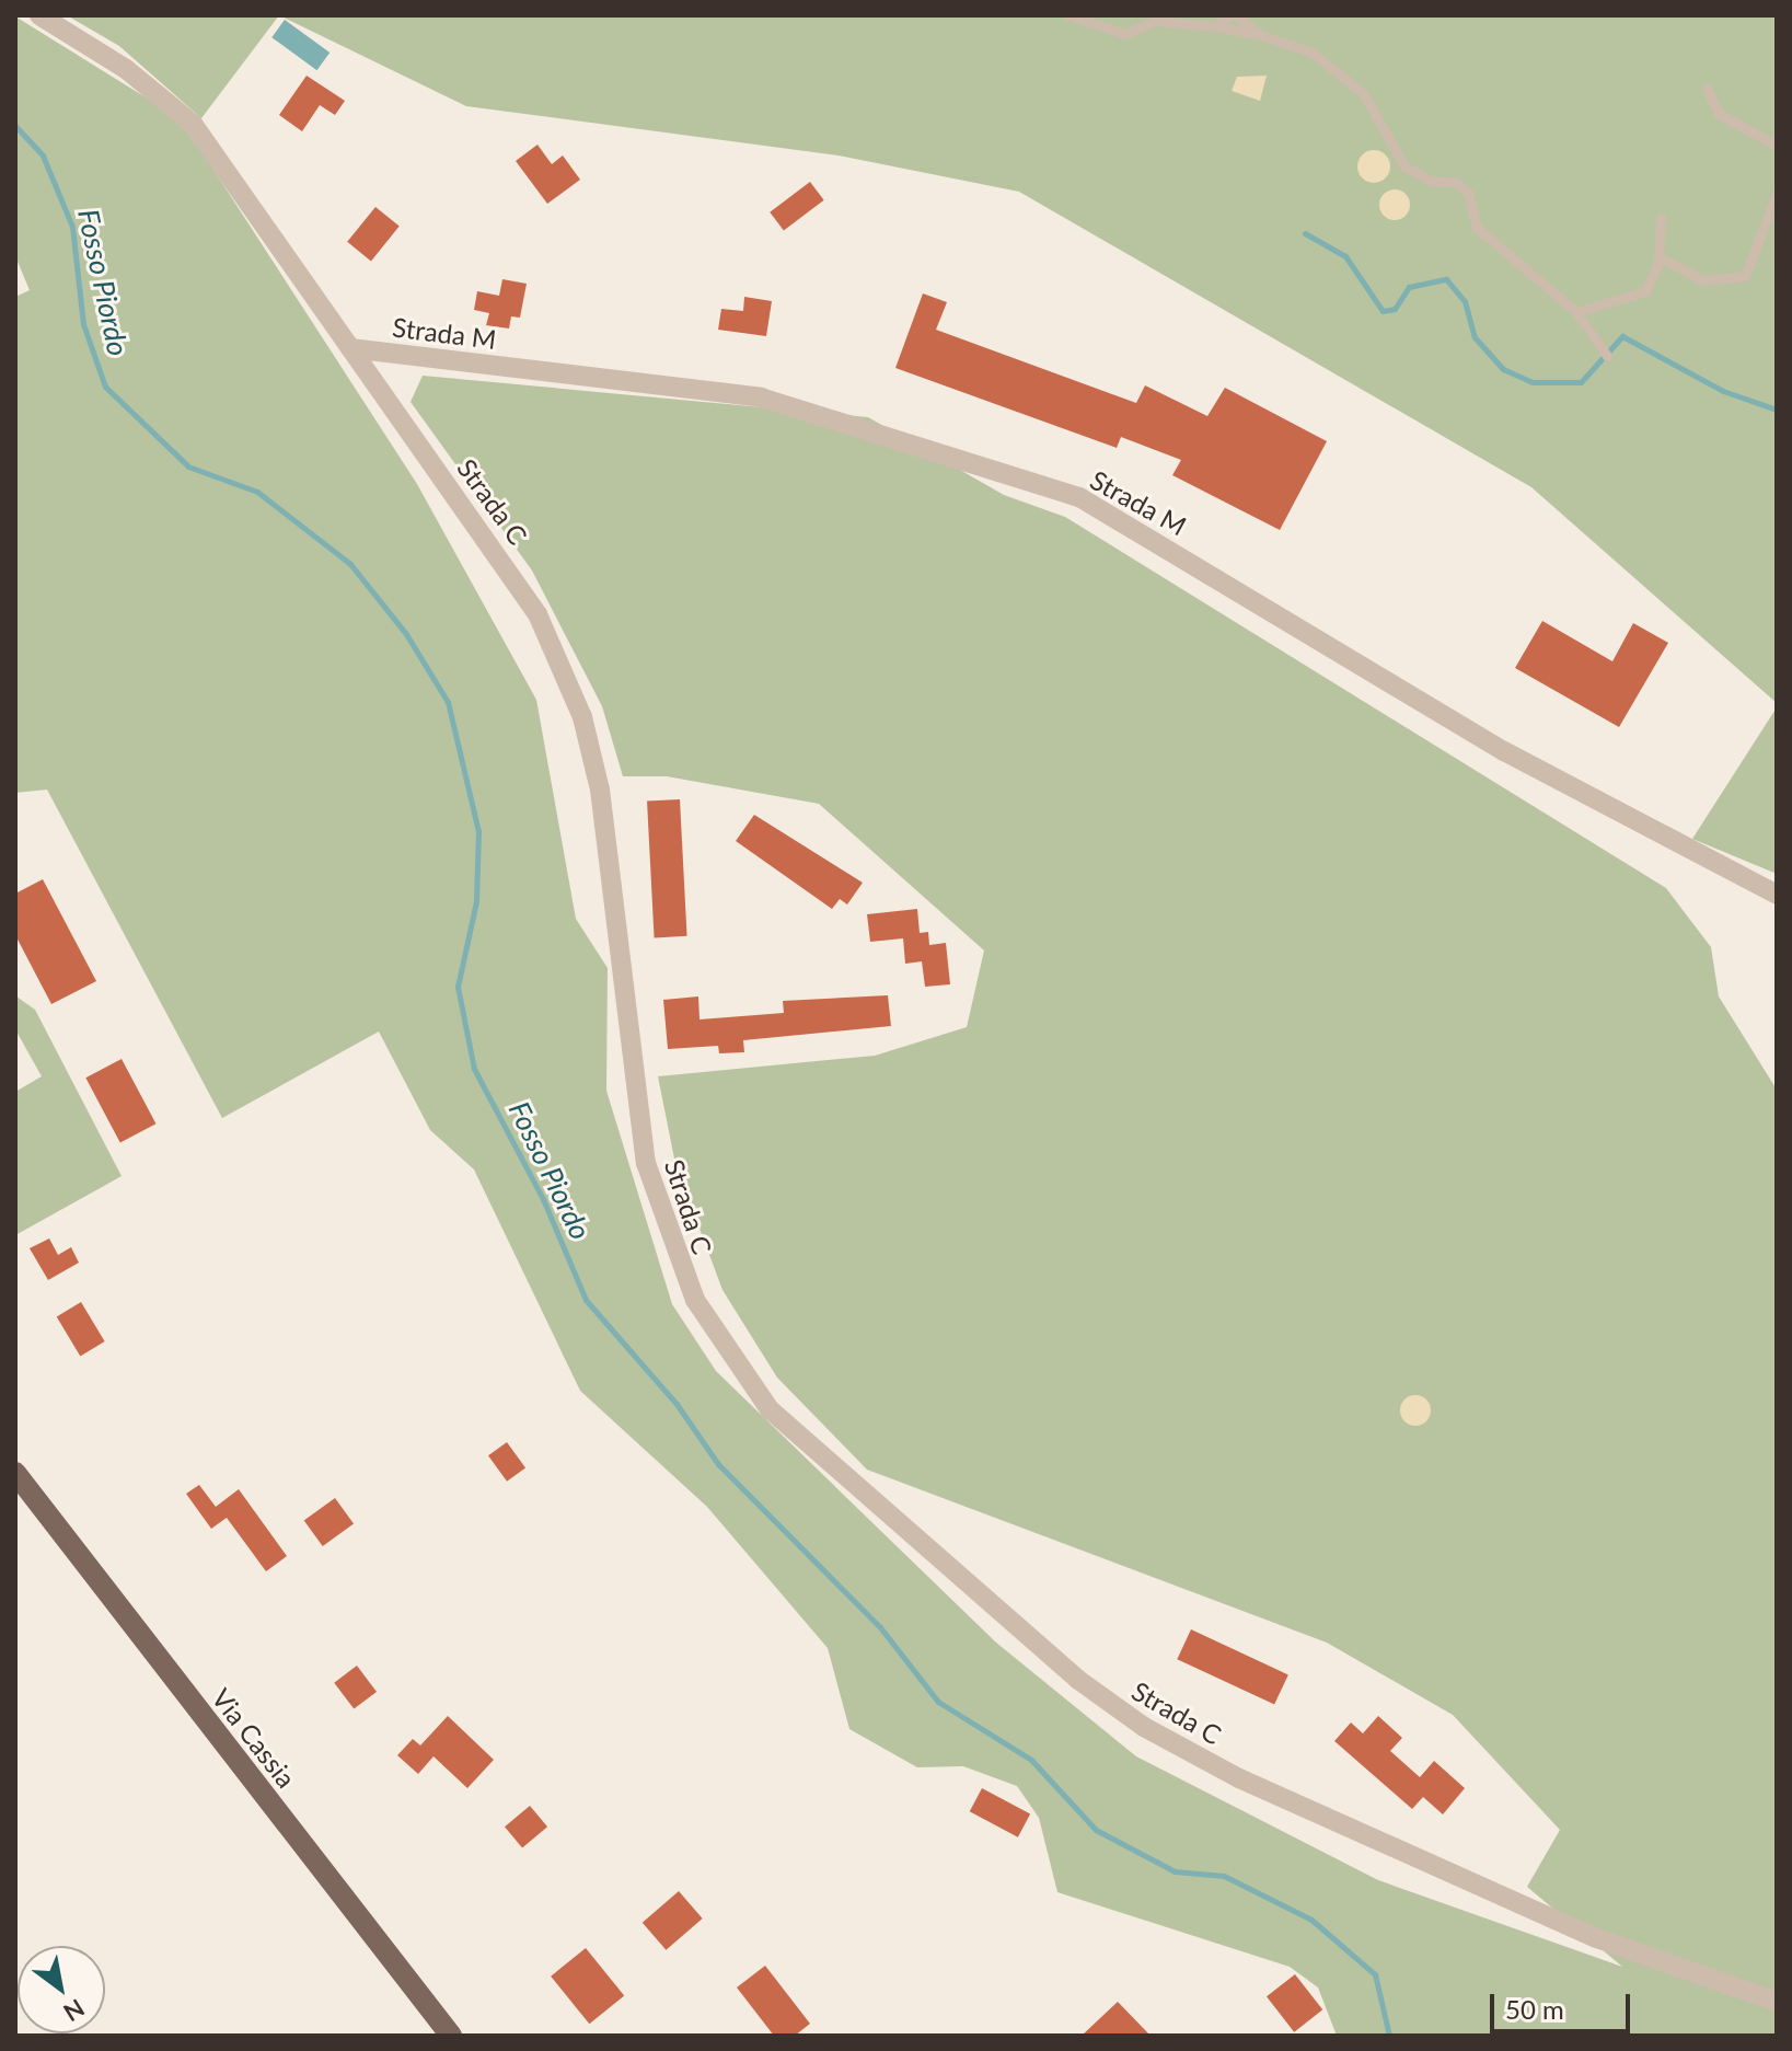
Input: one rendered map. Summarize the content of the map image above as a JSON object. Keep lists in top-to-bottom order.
{
  "streets": {
    "main road": ["Via Cassia"],
    "street": ["Strada M", "Strada C"]
  },
  "crossings": [
    ["Strada M", "Strada C"]
  ],
  "water": ["Fosso Piordo"],
  "scale_bar": "50 m",
  "north": "bottom right"
}
